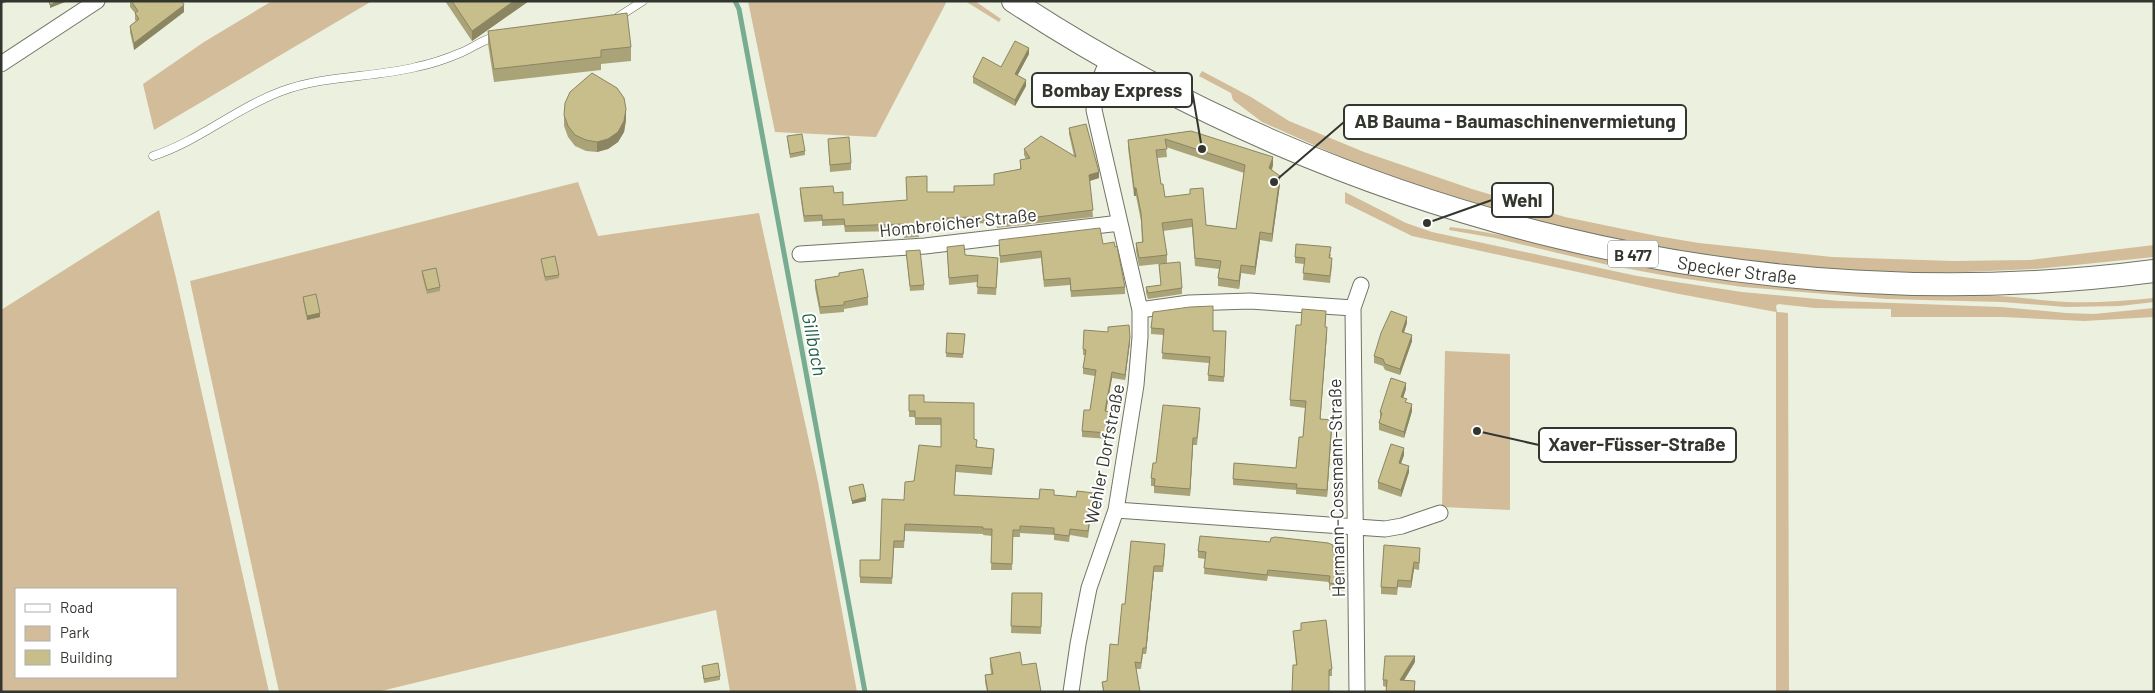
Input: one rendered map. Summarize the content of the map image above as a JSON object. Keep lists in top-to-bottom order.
{
  "streets": {
    "main road": ["B 477", "Specker Straße"],
    "street": ["Hombroicher Straße", "Wehler Dorfstraße", "Hermann-Cossmann-Straße"]
  },
  "crossings": [
    ["Hombroicher Straße", "Wehler Dorfstraße"],
    ["Specker Straße", "Wehler Dorfstraße"]
  ],
  "water": ["Gillbach"],
  "places": [
    "Bombay Express",
    "AB Bauma - Baumaschinenvermietung",
    "Wehl",
    "Xaver-Füsser-Straße"
  ],
  "legend": ["Road", "Park", "Building"]
}
